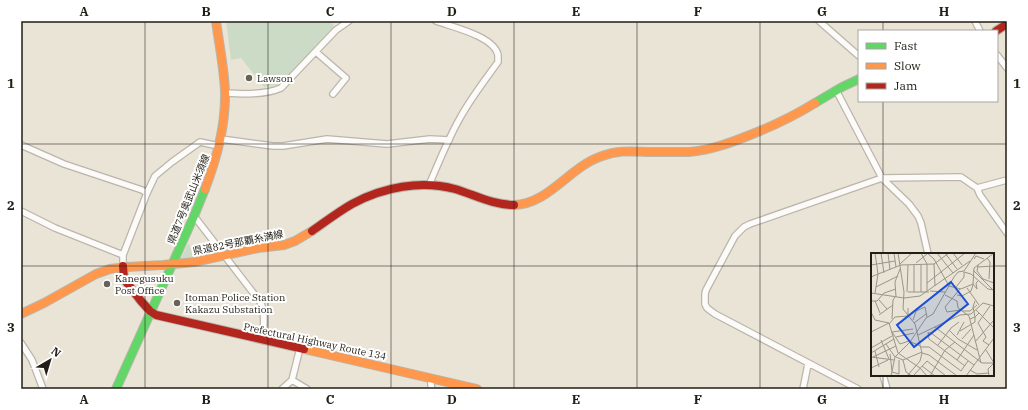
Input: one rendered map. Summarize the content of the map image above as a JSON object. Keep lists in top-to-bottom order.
{
  "streets": {
    "main road": ["県道7号奥武山米須線", "県道82号那覇糸満線", "Prefectural Highway Route 134"]
  },
  "crossings": [
    ["県道7号奥武山米須線", "県道82号那覇糸満線"],
    ["県道7号奥武山米須線", "Prefectural Highway Route 134"]
  ],
  "places": ["Lawson", "Kanegusuku Post Office", "Itoman Police Station Kakazu Substation"],
  "legend": ["Fast", "Slow", "Jam"],
  "north": "top right",
  "grid": {
    "columns": [
      "A",
      "B",
      "C",
      "D",
      "E",
      "F",
      "G",
      "H"
    ],
    "rows": ["1", "2", "3"]
  }
}
